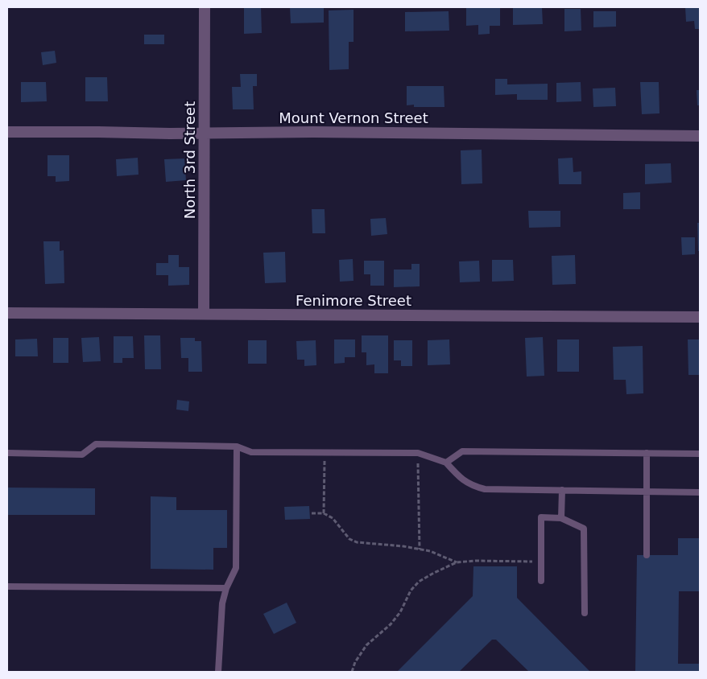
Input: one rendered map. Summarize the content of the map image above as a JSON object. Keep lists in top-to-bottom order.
{
  "streets": {
    "street": ["Mount Vernon Street", "North 3rd Street", "Fenimore Street"]
  },
  "crossings": [
    ["Mount Vernon Street", "North 3rd Street"],
    ["North 3rd Street", "Fenimore Street"]
  ]
}
